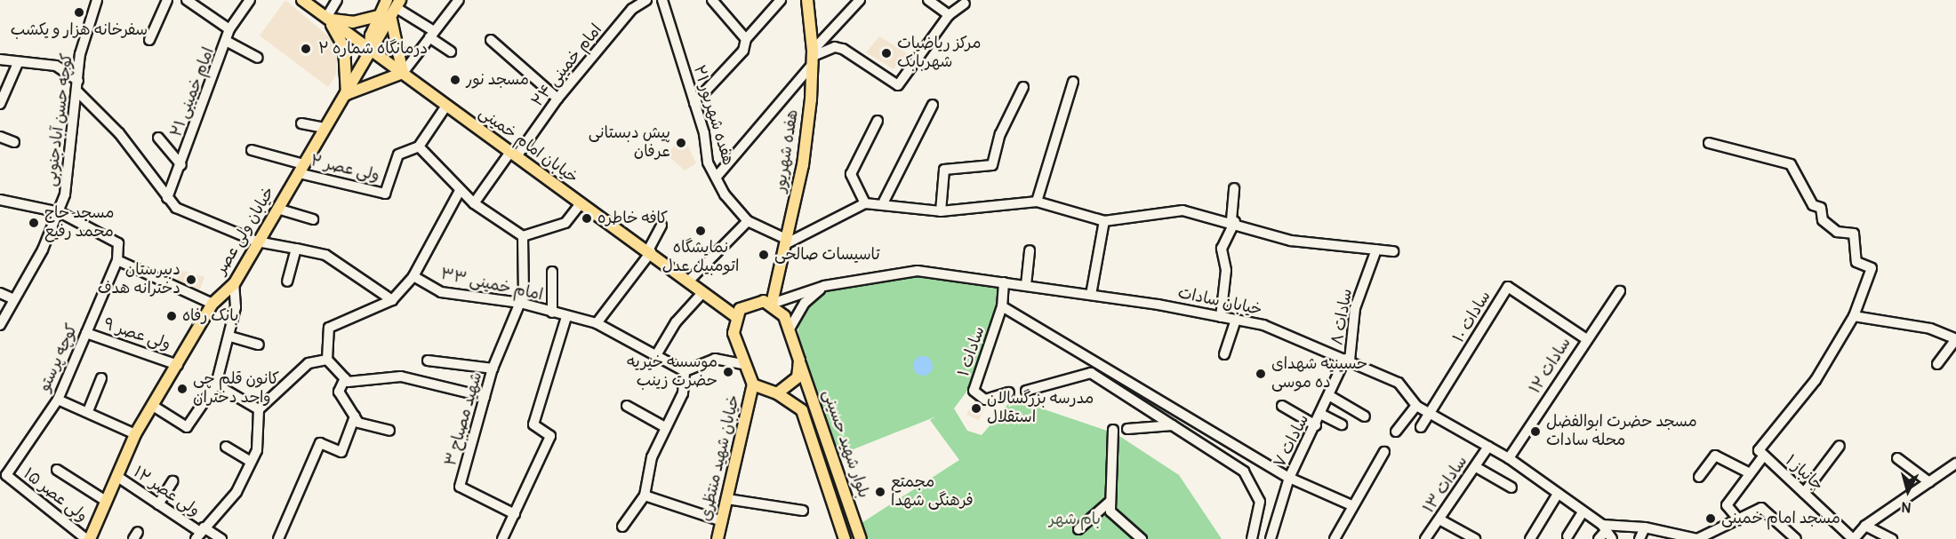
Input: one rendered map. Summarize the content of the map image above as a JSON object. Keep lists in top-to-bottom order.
{
  "streets": {
    "main road": [
      "خیابان امام خمینی",
      "هفده شهریور",
      "خیابان ولی عصر",
      "بلوار شهید حسینی",
      "خیابان شهید منتظری"
    ],
    "street": [
      "امام خمینی ۲۴",
      "امام خمینی ۲۱",
      "هفده شهریور ۲۱",
      "کوچه حسن آبادجنوبی",
      "ولی عصر ۲",
      "امام خمینی ۳۳",
      "خیابان سادات",
      "سادات ۸",
      "سادات ۱۰",
      "ولی عصر ۹",
      "سادات ۱",
      "کوچه پرستو",
      "سادات ۱۲",
      "شهید مصباح ۳",
      "سادات ۷",
      "جانباز ۱",
      "سادات ۱۳",
      "ولی عصر ۱۲",
      "ولی عصر ۱۵"
    ]
  },
  "crossings": [
    ["امام خمینی ۲۴", "خیابان امام خمینی"],
    ["هفده شهریور ۲۱", "هفده شهریور"],
    ["کوچه حسن آبادجنوبی", "کوچه پرستو"],
    ["خیابان امام خمینی", "هفده شهریور"],
    ["خیابان امام خمینی", "خیابان ولی عصر"],
    ["خیابان امام خمینی", "خیابان سادات"],
    ["خیابان امام خمینی", "بلوار شهید حسینی"],
    ["خیابان امام خمینی", "خیابان شهید منتظری"],
    ["هفده شهریور", "خیابان سادات"],
    ["هفده شهریور", "بلوار شهید حسینی"],
    ["هفده شهریور", "خیابان شهید منتظری"],
    ["ولی عصر ۲", "خیابان ولی عصر"],
    ["خیابان ولی عصر", "ولی عصر ۹"],
    ["خیابان ولی عصر", "ولی عصر ۱۲"],
    ["خیابان ولی عصر", "ولی عصر ۱۵"],
    ["امام خمینی ۳۳", "شهید مصباح ۳"],
    ["خیابان سادات", "سادات ۸"],
    ["خیابان سادات", "سادات ۱۰"],
    ["خیابان سادات", "سادات ۱"],
    ["خیابان سادات", "سادات ۱۲"],
    ["خیابان سادات", "سادات ۷"],
    ["خیابان سادات", "بلوار شهید حسینی"],
    ["خیابان سادات", "خیابان شهید منتظری"],
    ["خیابان سادات", "سادات ۱۳"],
    ["سادات ۸", "سادات ۷"],
    ["سادات ۱۰", "سادات ۱۲"],
    ["ولی عصر ۹", "کوچه پرستو"],
    ["کوچه پرستو", "ولی عصر ۱۵"],
    ["بلوار شهید حسینی", "خیابان شهید منتظری"]
  ],
  "parks": ["بام شهر"],
  "places": [
    "سفرخانه هزار و یکشب",
    "درمانگاه شماره ۲",
    "مرکز ریاضیات شهربابک",
    "مسجد نور",
    "پیش دبستانی عرفان",
    "کافه خاطره",
    "مسجد حاج محمد رفیع",
    "نمایشگاه اتومبیل عدل",
    "تاسیسات صالحی",
    "دبیرستان دخترانه هدف",
    "بانک رفاه",
    "موسسه خیریه حضرت زینب",
    "حسینیه شهدای ده موسی",
    "کانون قلم چی واحد دختران",
    "مدرسه بزرگسالان استقلال",
    "مسجد حضرت ابوالفضل محله سادات",
    "مجمتع فرهنگی شهدا",
    "مسجد امام خمینی"
  ],
  "north": "bottom"
}
